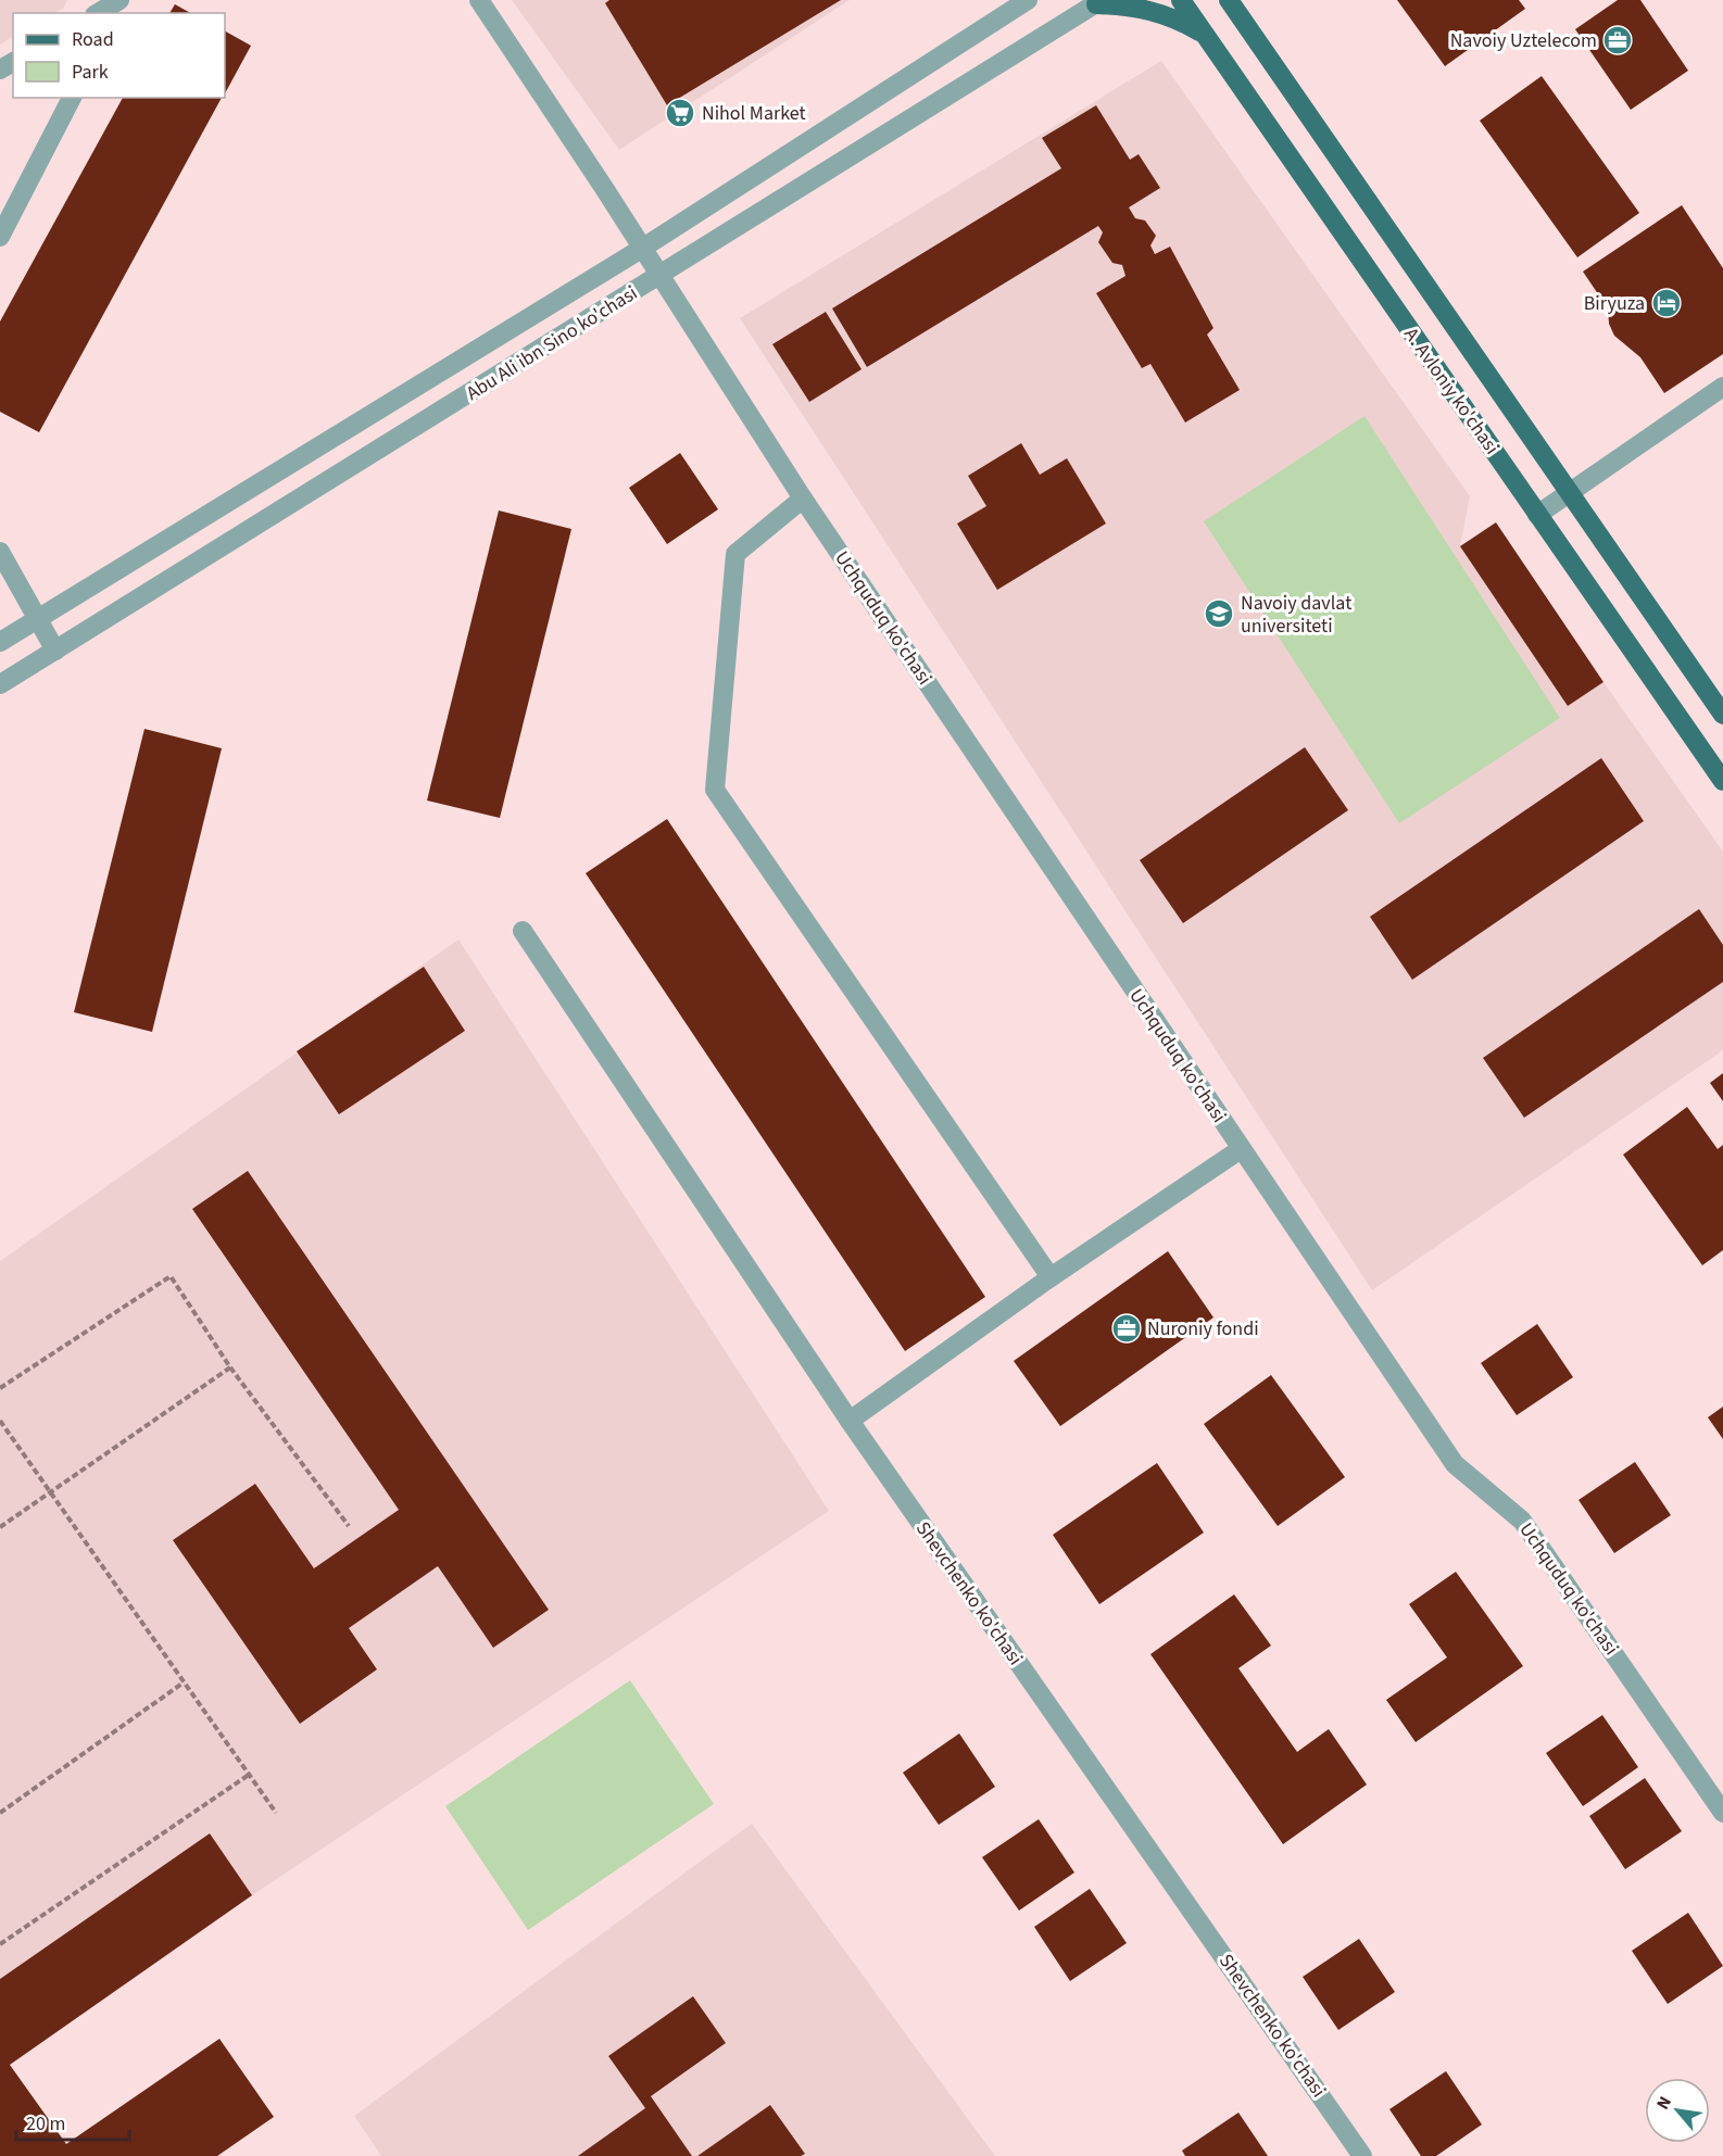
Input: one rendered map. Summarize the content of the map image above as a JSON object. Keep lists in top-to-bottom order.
{
  "streets": {
    "main road": ["A. Avloniy ko'chasi"],
    "street": ["Abu Ali ibn Sino ko'chasi", "Uchquduq ko'chasi", "Shevchenko ko'chasi"]
  },
  "crossings": [
    ["Abu Ali ibn Sino ko'chasi", "Uchquduq ko'chasi"]
  ],
  "places": {
    "office": ["Navoiy Uztelecom", "Nuroniy fondi"],
    "supermarket": ["Nihol Market"],
    "hotel": ["Biryuza"],
    "school or university": ["Navoiy davlat universiteti"]
  },
  "legend": ["Road", "Park"],
  "scale_bar": "20 m",
  "north": "top left"
}
